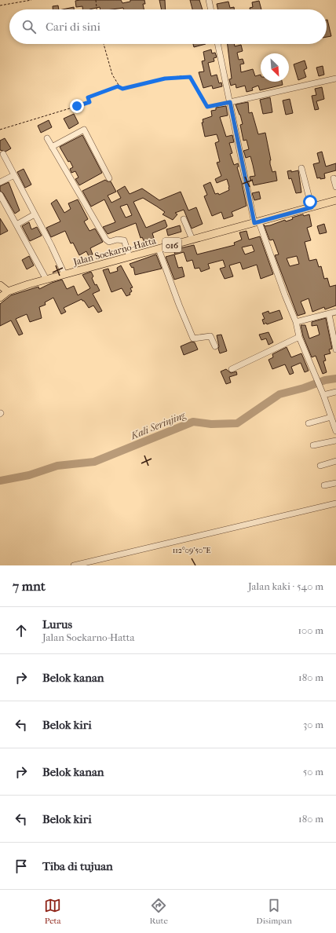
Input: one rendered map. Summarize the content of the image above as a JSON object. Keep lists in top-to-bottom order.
{
  "streets": {
    "main road": ["016", "Jalan Soekarno-Hatta"]
  },
  "crossings": [
    ["016", "Jalan Soekarno-Hatta"]
  ],
  "water": ["Kali Serinjing"],
  "north": "bottom right",
  "page": {
    "search": "Cari di sini",
    "heading": ["7 mnt", "Jalan kaki · 540 m"],
    "list": [
      ["Lurus", "Jalan Soekarno-Hatta", "100 m"],
      ["Belok kanan", "180 m"],
      ["Belok kiri", "30 m"],
      ["Belok kanan", "50 m"],
      ["Belok kiri", "180 m"],
      "Tiba di tujuan"
    ],
    "nav": ["Peta", "Rute", "Disimpan"]
  },
  "coordinates": ["112°09'50\"E"]
}
